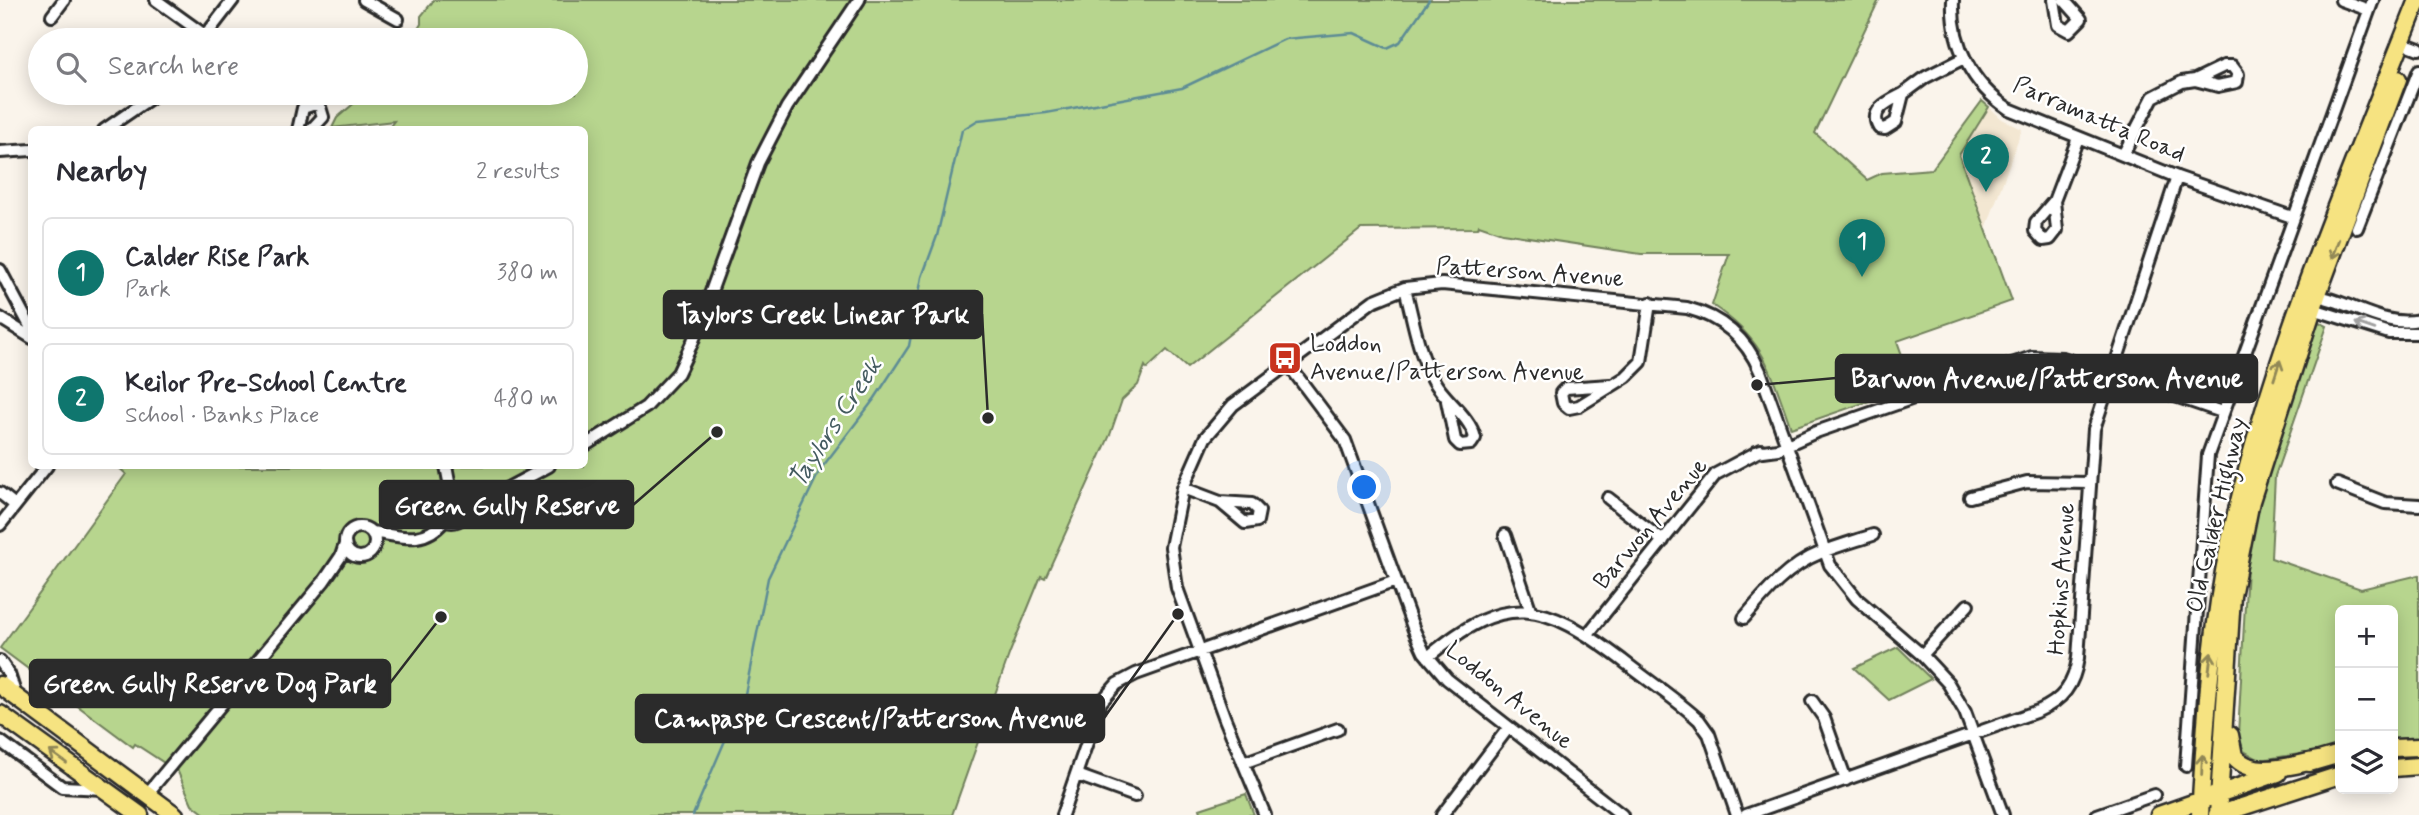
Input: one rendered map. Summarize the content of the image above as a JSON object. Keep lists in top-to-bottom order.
{
  "streets": {
    "main road": ["Old Calder Highway"],
    "street": [
      "Parramatta Road",
      "Patterson Avenue",
      "Barwon Avenue",
      "Hopkins Avenue",
      "Loddon Avenue"
    ]
  },
  "crossings": [
    ["Parramatta Road", "Hopkins Avenue"],
    ["Patterson Avenue", "Barwon Avenue"],
    ["Patterson Avenue", "Hopkins Avenue"],
    ["Patterson Avenue", "Loddon Avenue"],
    ["Barwon Avenue", "Hopkins Avenue"]
  ],
  "water": ["Taylors Creek"],
  "places": {
    "bus stop": ["Loddon Avenue/Patterson Avenue"],
    "other": [
      "Barwon Avenue/Patterson Avenue",
      "Taylors Creek Linear Park",
      "Green Gully Reserve",
      "Campaspe Crescent/Patterson Avenue",
      "Green Gully Reserve Dog Park"
    ]
  },
  "page": {
    "search": "Search here",
    "heading": ["Nearby", "2 results"],
    "pins": ["2", "1"],
    "list": [
      {
        "mark": "1",
        "name": "Calder Rise Park",
        "note": "Park",
        "value": "380 m"
      },
      {
        "mark": "2",
        "name": "Keilor Pre-School Centre",
        "note": "School · Banks Place",
        "value": "480 m"
      }
    ],
    "map_buttons": ["+", "−"]
  }
}
